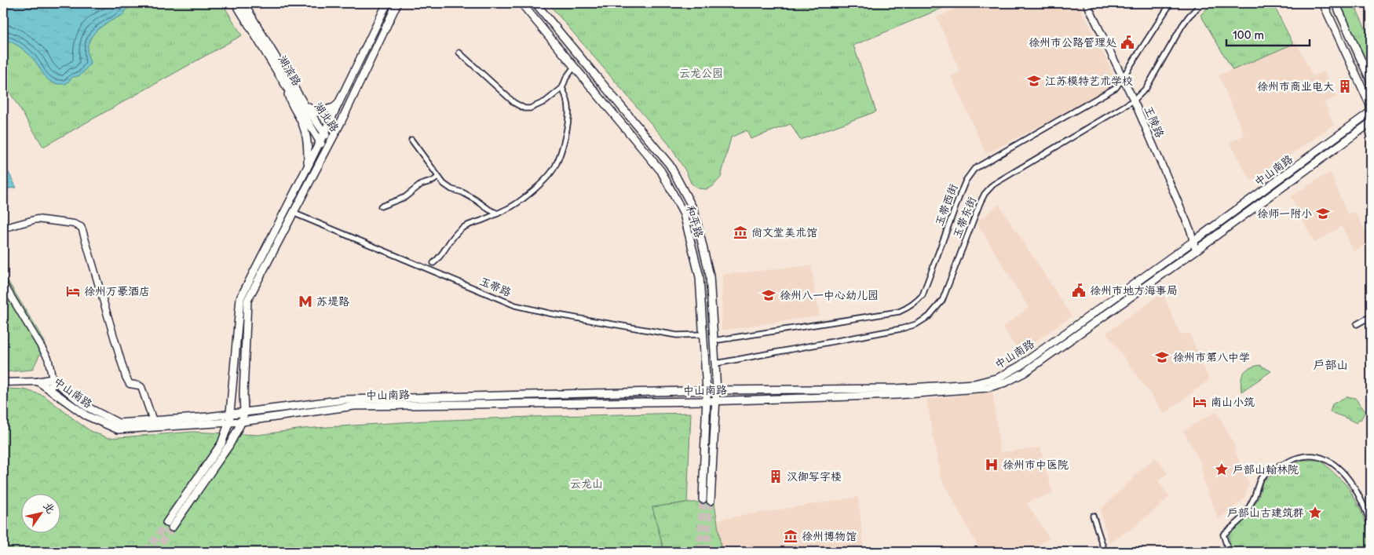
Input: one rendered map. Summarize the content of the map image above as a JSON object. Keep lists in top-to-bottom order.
{
  "streets": {
    "main road": [
      "湖滨路",
      "湖北路",
      "中山南路",
      "和平路"
    ],
    "street": [
      "王陵路",
      "玉带西街",
      "玉带东街",
      "玉带路"
    ]
  },
  "crossings": [
    ["湖滨路", "湖北路"],
    ["王陵路", "中山南路"],
    ["王陵路", "玉带西街"],
    ["王陵路", "玉带东街"],
    ["中山南路", "和平路"],
    ["玉带西街", "和平路"],
    ["玉带东街", "和平路"],
    ["和平路", "玉带路"]
  ],
  "districts": ["户部山"],
  "parks": ["云龙公园", "云龙山"],
  "places": {
    "public building": ["徐州市公路管理处", "徐州市地方海事局"],
    "school or university": [
      "江苏模特艺术学校",
      "徐师一附小",
      "徐州八一中心幼儿园",
      "徐州市第八中学"
    ],
    "building": ["徐州市商业电大", "汉御写字楼"],
    "museum": ["尚文堂美术馆", "徐州博物馆"],
    "hotel": ["徐州万豪酒店", "南山小筑"],
    "metro station": ["苏堤路"],
    "hospital": ["徐州市中医院"],
    "place": ["户部山翰林院", "户部山古建筑群"]
  },
  "scale_bar": "100 m",
  "north": "top right"
}
